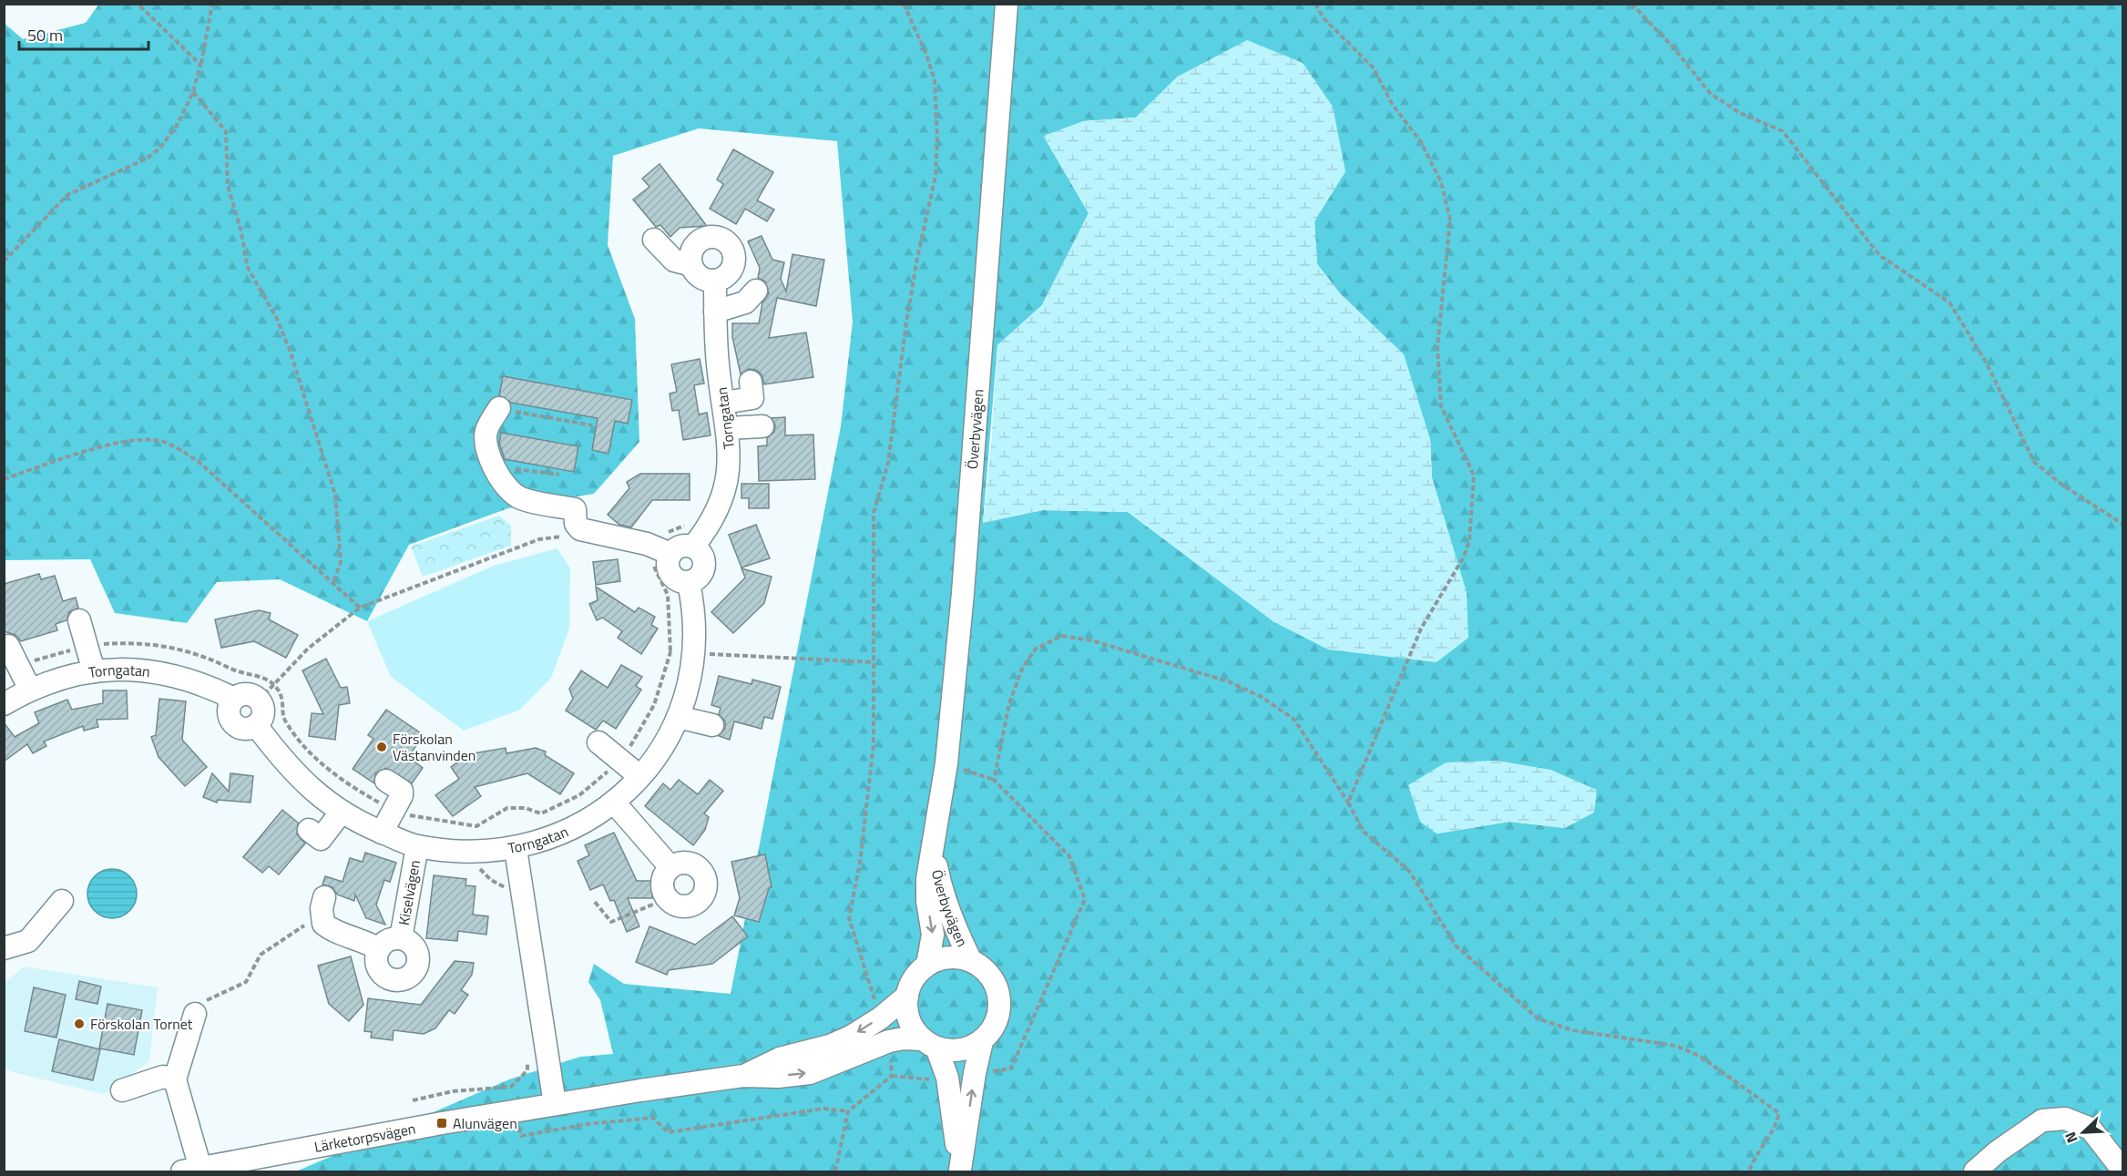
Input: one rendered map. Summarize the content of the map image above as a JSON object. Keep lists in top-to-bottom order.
{
  "streets": {
    "street": [
      "Torngatan",
      "Överbyvägen",
      "Kiselvägen",
      "Lärketorpsvägen"
    ]
  },
  "crossings": [
    ["Torngatan", "Kiselvägen"]
  ],
  "places": {
    "other": ["Förskolan Västanvinden", "Förskolan Tornet"],
    "transit": ["Alunvägen"]
  },
  "scale_bar": "50 m",
  "north": "bottom left"
}
